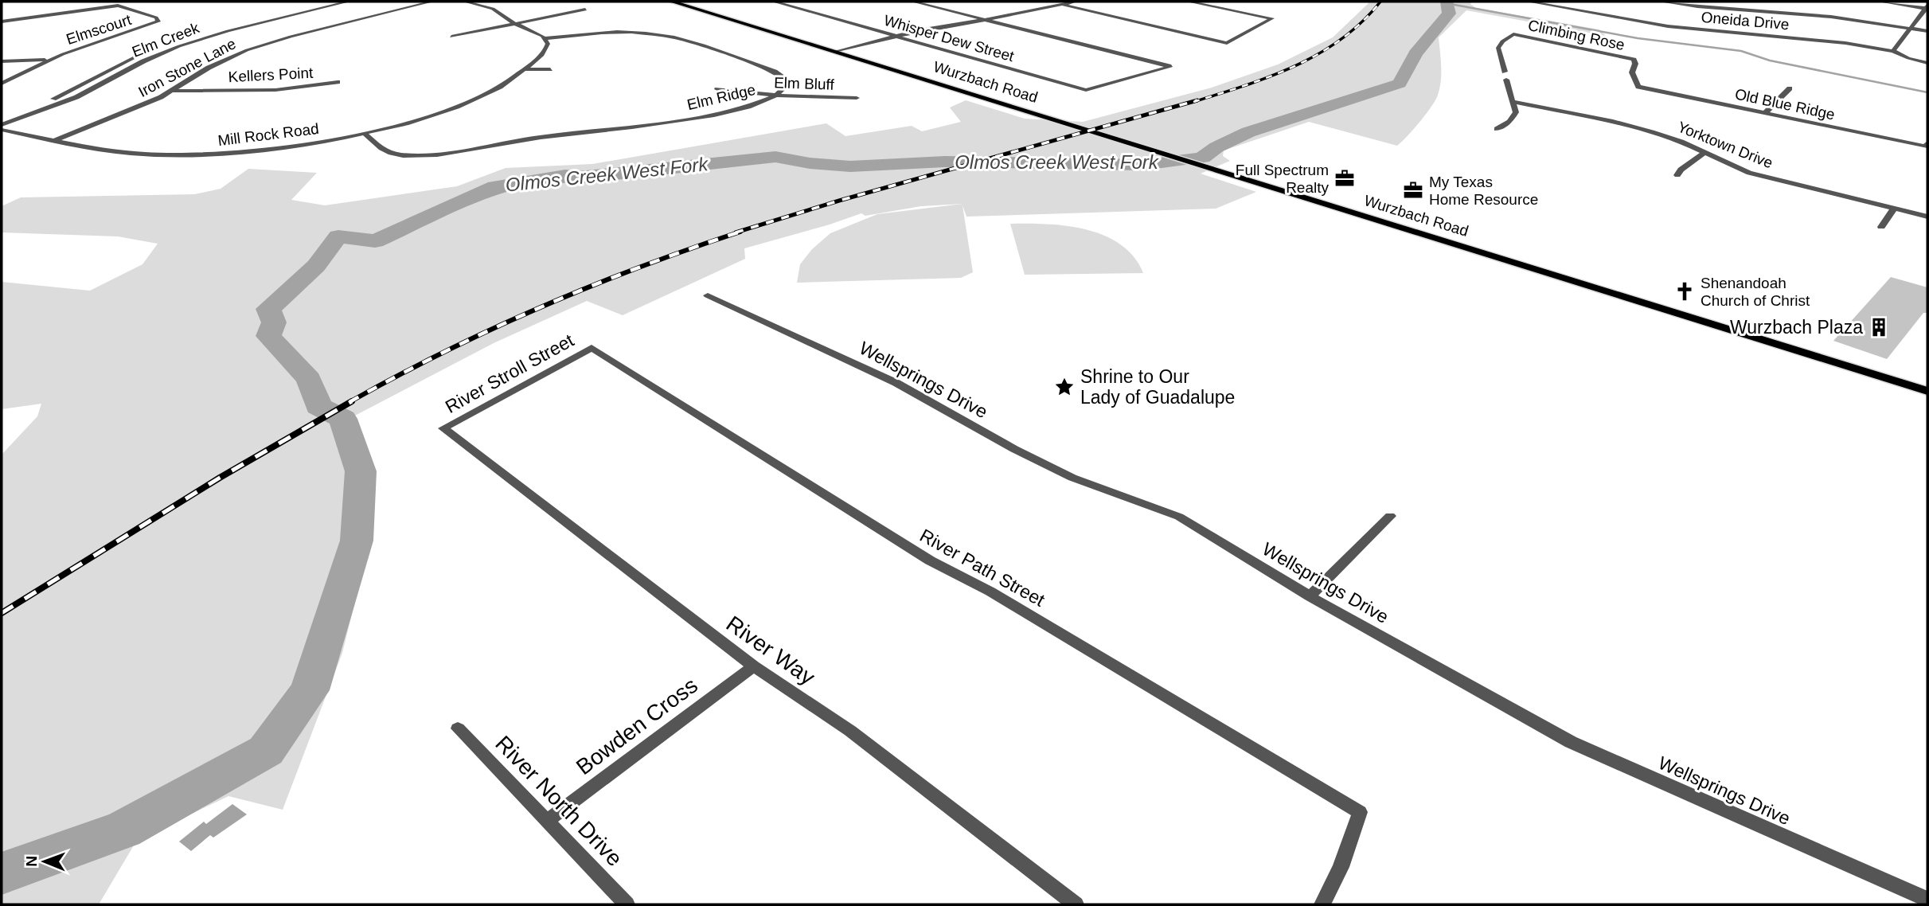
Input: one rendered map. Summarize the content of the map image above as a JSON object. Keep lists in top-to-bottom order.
{
  "streets": {
    "main road": ["Wurzbach Road"],
    "street": [
      "Oneida Drive",
      "Elmscourt",
      "Climbing Rose",
      "Whisper Dew Street",
      "Elm Creek",
      "Iron Stone Lane",
      "Kellers Point",
      "Elm Bluff",
      "Elm Ridge",
      "Old Blue Ridge",
      "Mill Rock Road",
      "Yorktown Drive",
      "River Stroll Street",
      "Wellsprings Drive",
      "River Path Street",
      "River Way",
      "Bowden Cross",
      "River North Drive"
    ]
  },
  "crossings": [
    ["Climbing Rose", "Old Blue Ridge"],
    ["Elm Creek", "Mill Rock Road"],
    ["Iron Stone Lane", "Kellers Point"],
    ["Iron Stone Lane", "Mill Rock Road"],
    ["Elm Bluff", "Elm Ridge"],
    ["Elm Ridge", "Mill Rock Road"],
    ["River Stroll Street", "River Path Street"],
    ["River Stroll Street", "River Way"],
    ["River Way", "Bowden Cross"],
    ["Bowden Cross", "River North Drive"]
  ],
  "water": ["Olmos Creek West Fork"],
  "places": {
    "office": ["Full Spectrum Realty", "My Texas Home Resource"],
    "church": ["Shenandoah Church of Christ"],
    "building": ["Wurzbach Plaza"],
    "place": ["Shrine to Our Lady of Guadalupe"]
  },
  "north": "left"
}
